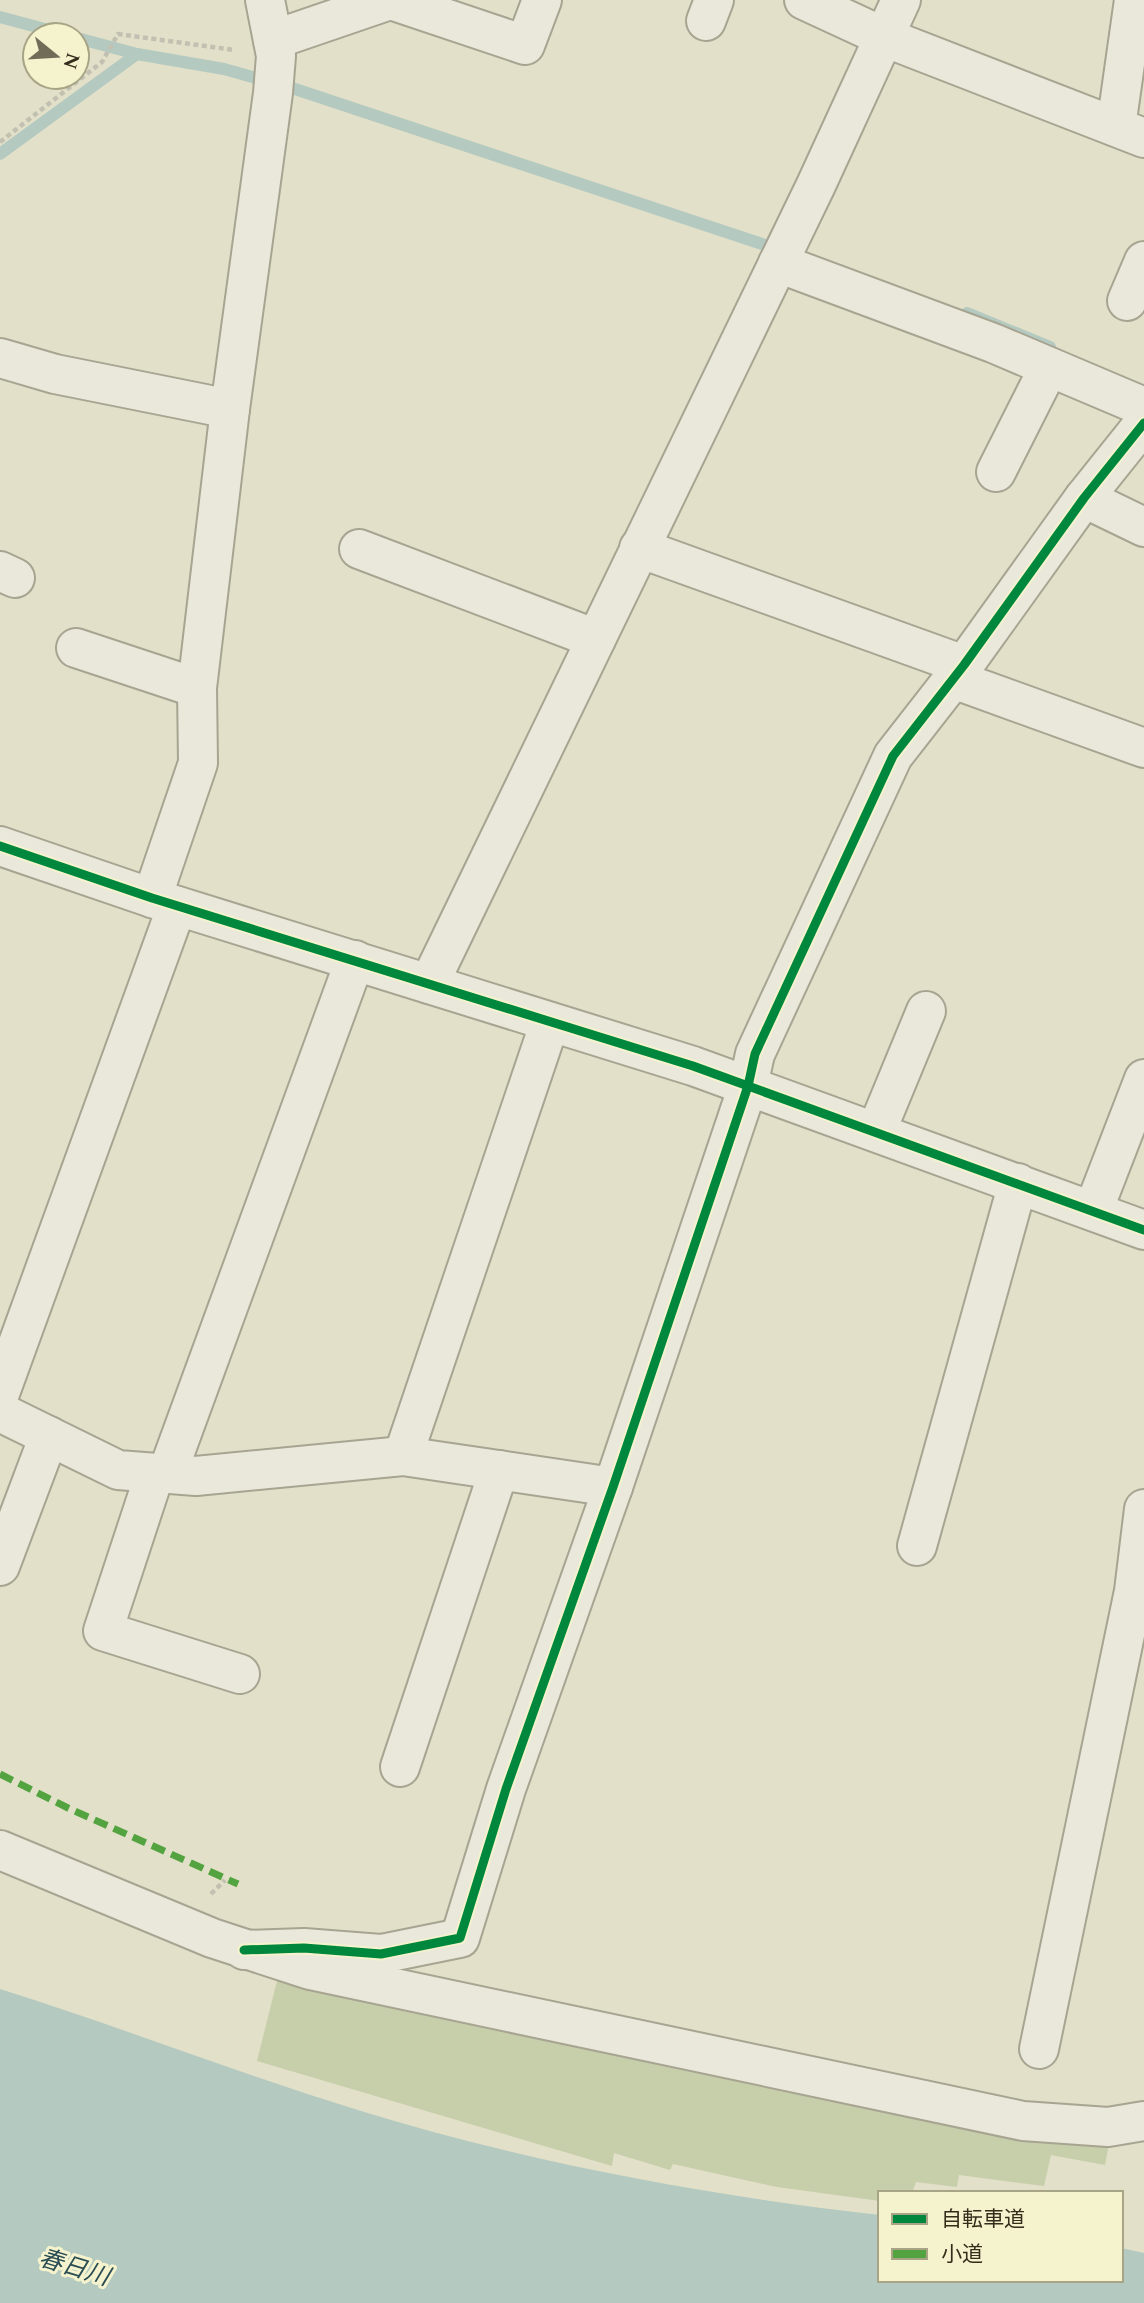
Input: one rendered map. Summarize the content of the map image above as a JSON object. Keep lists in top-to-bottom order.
{
  "water": ["春日川"],
  "legend": ["自転車道", "小道"],
  "north": "right"
}
